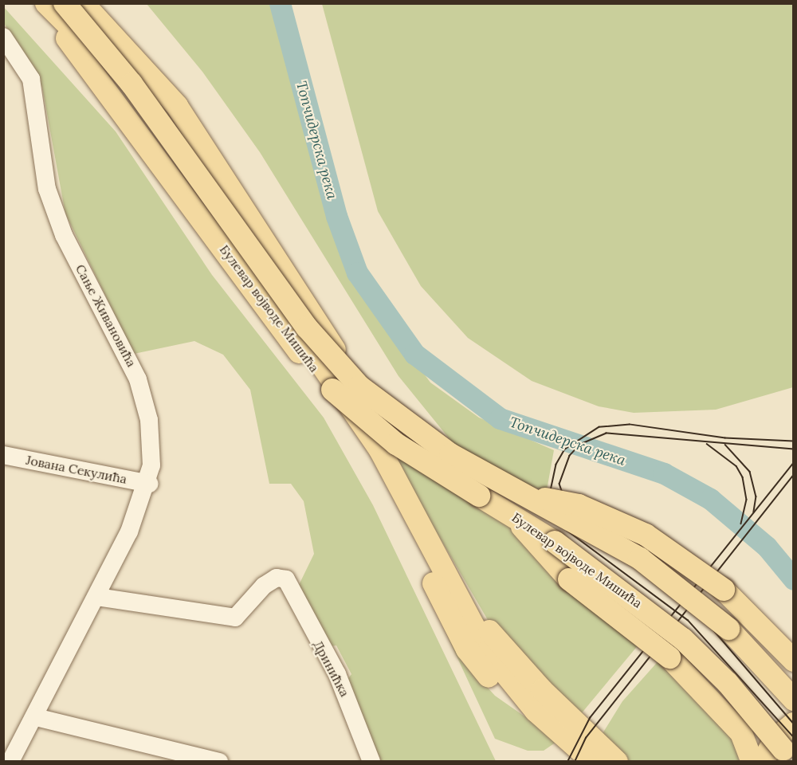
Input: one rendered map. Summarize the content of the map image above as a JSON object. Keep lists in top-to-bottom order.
{
  "streets": {
    "main road": ["Булевар војводе Мишића"],
    "street": ["Сање Живановића", "Јована Секулића", "Дринићка"]
  },
  "crossings": [
    ["Сање Живановића", "Јована Секулића"],
    ["Сање Живановића", "Дринићка"]
  ],
  "water": ["Топчидерска река"]
}
